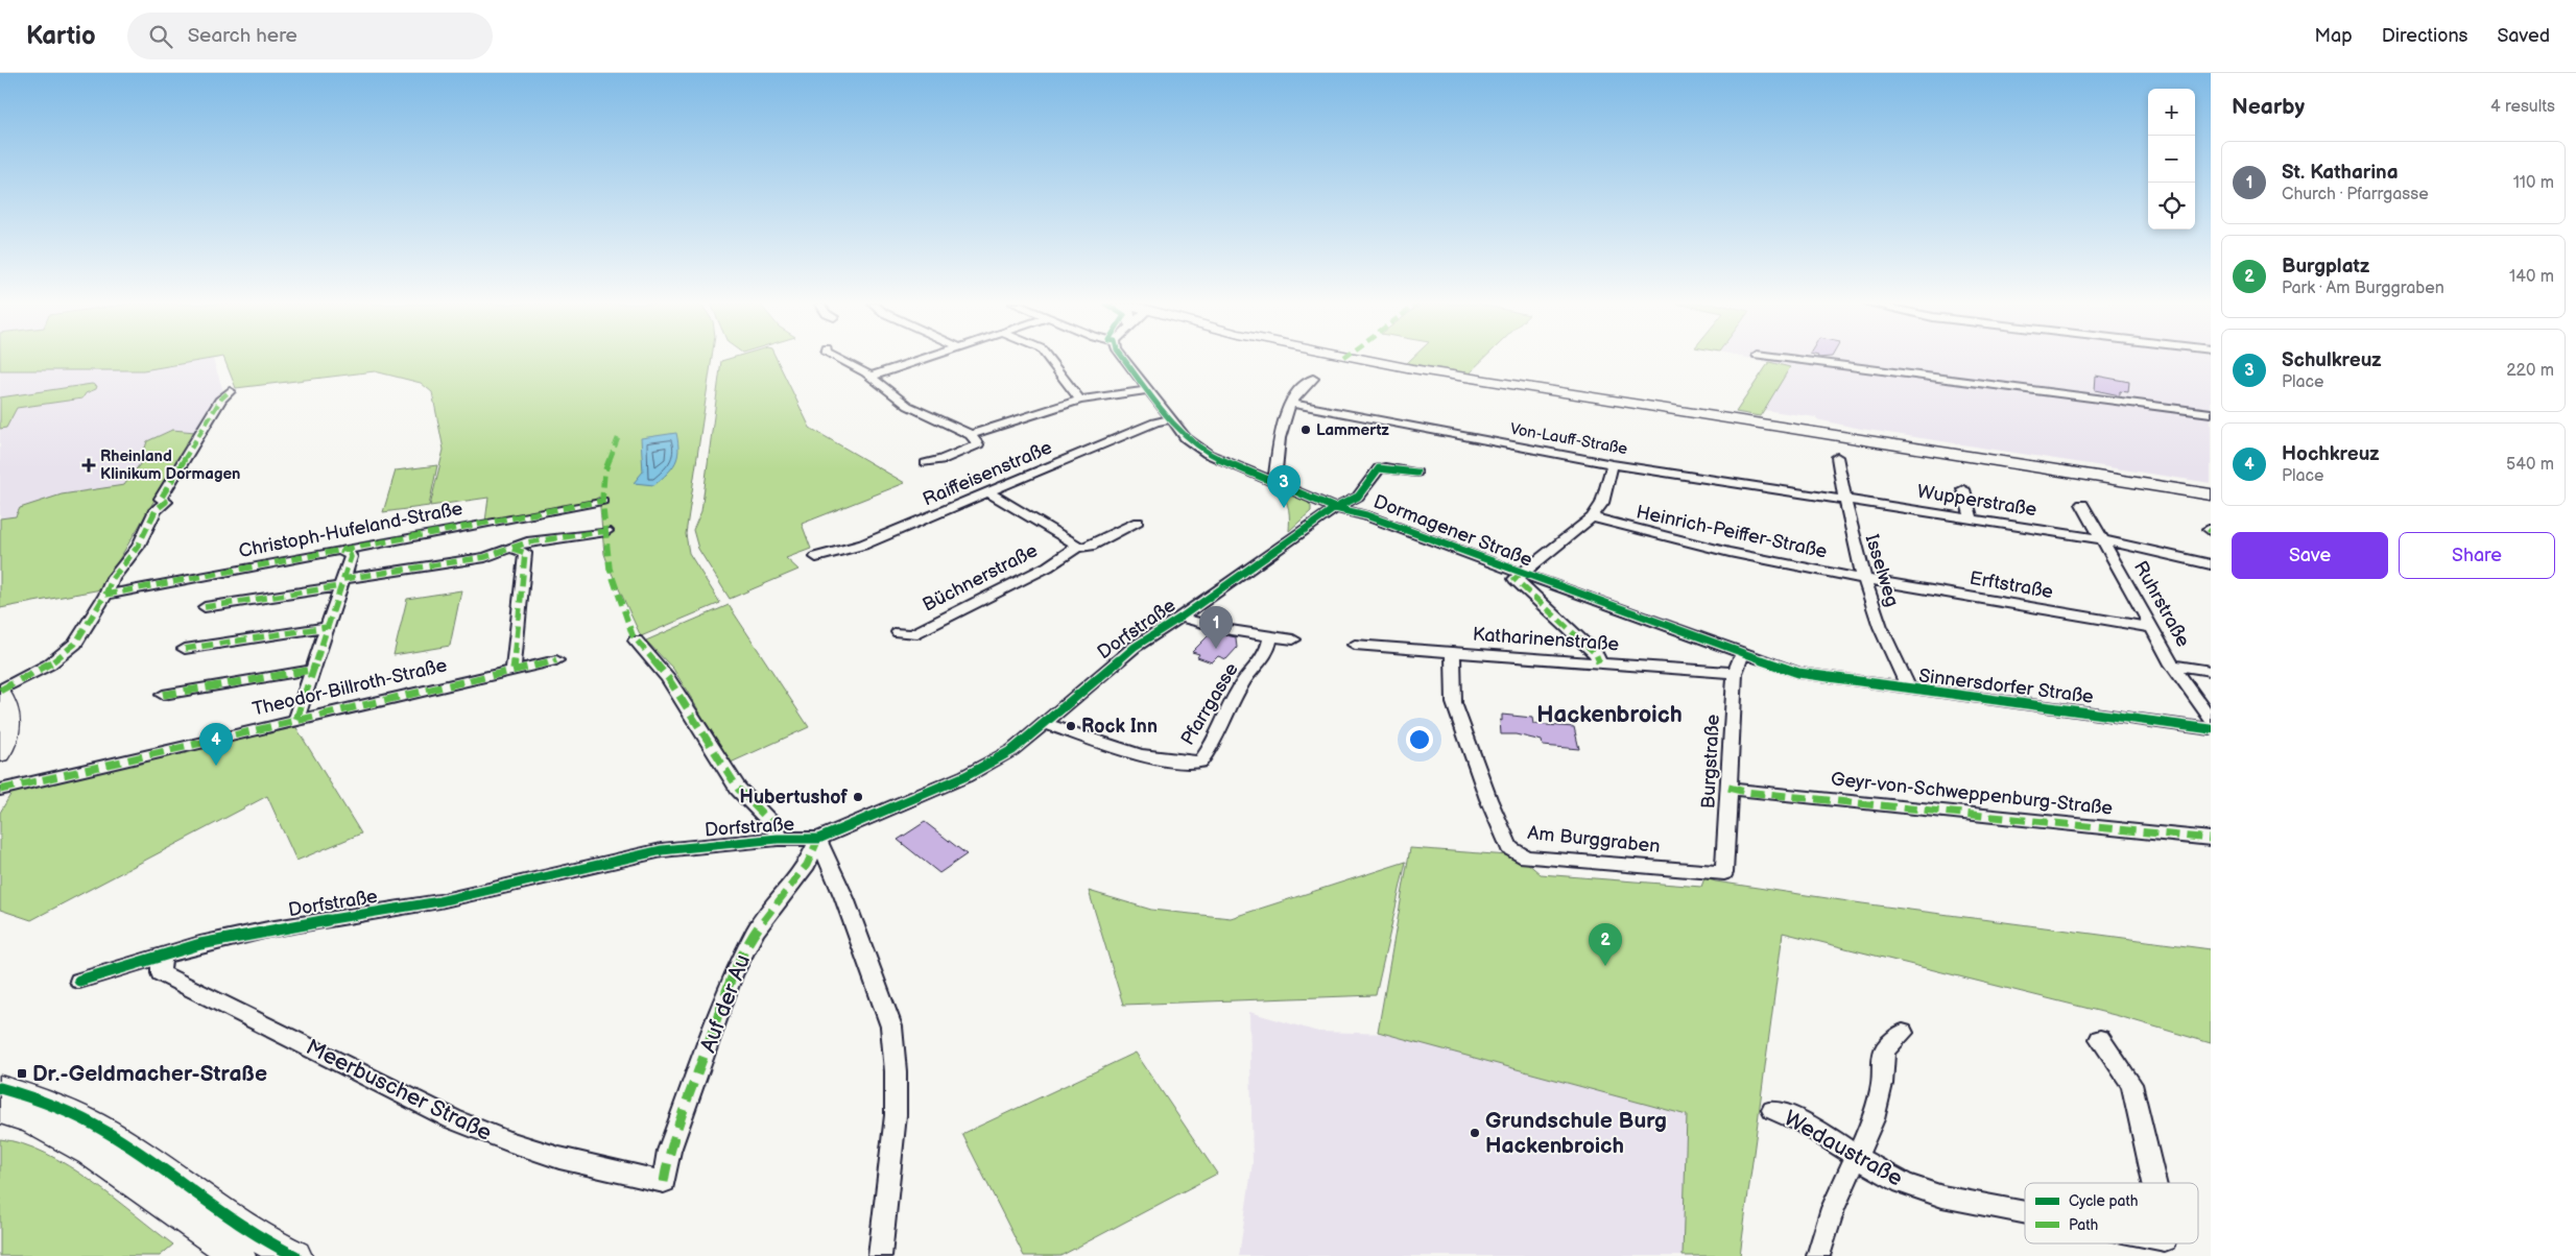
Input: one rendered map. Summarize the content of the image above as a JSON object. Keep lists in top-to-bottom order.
{
  "streets": {
    "street": [
      "Von-Lauff-Straße",
      "Raiffeisenstraße",
      "Wupperstraße",
      "Christoph-Hufeland-Straße",
      "Dormagener Straße",
      "Heinrich-Peiffer-Straße",
      "Isselweg",
      "Büchnerstraße",
      "Erftstraße",
      "Ruhrstraße",
      "Dorfstraße",
      "Katharinenstraße",
      "Sinnersdorfer Straße",
      "Theodor-Billroth-Straße",
      "Pfarrgasse",
      "Burgstraße",
      "Geyr-von-Schweppenburg-Straße",
      "Am Burggraben",
      "Auf der Au",
      "Meerbuscher Straße",
      "Wedaustraße"
    ]
  },
  "crossings": [
    ["Von-Lauff-Straße", "Wupperstraße"],
    ["Von-Lauff-Straße", "Isselweg"],
    ["Raiffeisenstraße", "Dormagener Straße"],
    ["Raiffeisenstraße", "Büchnerstraße"],
    ["Wupperstraße", "Isselweg"],
    ["Wupperstraße", "Ruhrstraße"],
    ["Dormagener Straße", "Dorfstraße"],
    ["Dormagener Straße", "Sinnersdorfer Straße"],
    ["Dormagener Straße", "Burgstraße"],
    ["Heinrich-Peiffer-Straße", "Isselweg"],
    ["Heinrich-Peiffer-Straße", "Erftstraße"],
    ["Isselweg", "Erftstraße"],
    ["Isselweg", "Sinnersdorfer Straße"],
    ["Erftstraße", "Ruhrstraße"],
    ["Dorfstraße", "Pfarrgasse"],
    ["Dorfstraße", "Auf der Au"],
    ["Dorfstraße", "Meerbuscher Straße"],
    ["Katharinenstraße", "Burgstraße"],
    ["Katharinenstraße", "Am Burggraben"],
    ["Burgstraße", "Geyr-von-Schweppenburg-Straße"],
    ["Burgstraße", "Am Burggraben"],
    ["Auf der Au", "Meerbuscher Straße"]
  ],
  "districts": ["Hackenbroich"],
  "places": {
    "other": [
      "Lammertz",
      "Rock Inn",
      "Hubertushof",
      "Grundschule Burg Hackenbroich"
    ],
    "health": ["Rheinland Klinikum Dormagen"],
    "transit": ["Dr.-Geldmacher-Straße"]
  },
  "legend": ["Cycle path", "Path"],
  "page": {
    "header": "Kartio",
    "search": "Search here",
    "nav": ["Map", "Directions", "Saved"],
    "heading": ["Nearby", "4 results"],
    "map_buttons": ["+", "−"],
    "list": [
      {
        "mark": "1",
        "name": "St. Katharina",
        "note": "Church · Pfarrgasse",
        "value": "110 m"
      },
      {
        "mark": "2",
        "name": "Burgplatz",
        "note": "Park · Am Burggraben",
        "value": "140 m"
      },
      {
        "mark": "3",
        "name": "Schulkreuz",
        "note": "Place",
        "value": "220 m"
      },
      {
        "mark": "4",
        "name": "Hochkreuz",
        "note": "Place",
        "value": "540 m"
      }
    ],
    "pins": [
      "3",
      "1",
      "4",
      "2"
    ],
    "buttons": ["Save", "Share"]
  }
}
